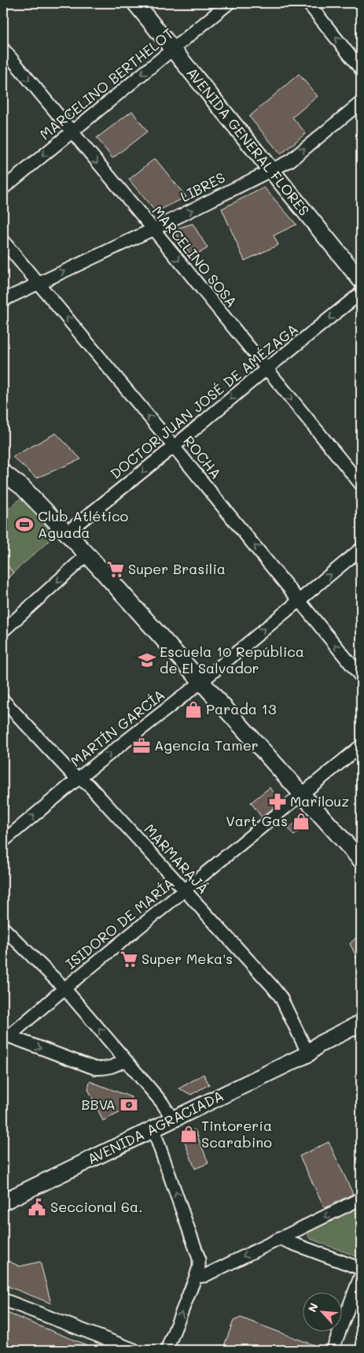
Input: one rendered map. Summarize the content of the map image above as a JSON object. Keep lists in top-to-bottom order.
{
  "streets": {
    "main road": ["AVENIDA GENERAL FLORES", "AVENIDA AGRACIADA"],
    "street": [
      "MARCELINO BERTHELOT",
      "LIBRES",
      "MARCELINO SOSA",
      "DOCTOR JUAN JOSÉ DE AMÉZAGA",
      "ROCHA",
      "MARTÍN GARCÍA",
      "MARMARAJÁ",
      "ISIDORO DE MARÍA"
    ]
  },
  "crossings": [
    ["MARCELINO BERTHELOT", "AVENIDA GENERAL FLORES"],
    ["MARCELINO BERTHELOT", "MARCELINO SOSA"],
    ["AVENIDA GENERAL FLORES", "LIBRES"],
    ["LIBRES", "MARCELINO SOSA"],
    ["LIBRES", "ROCHA"],
    ["MARCELINO SOSA", "DOCTOR JUAN JOSÉ DE AMÉZAGA"],
    ["DOCTOR JUAN JOSÉ DE AMÉZAGA", "ROCHA"],
    ["ROCHA", "MARTÍN GARCÍA"],
    ["MARTÍN GARCÍA", "MARMARAJÁ"],
    ["MARMARAJÁ", "ISIDORO DE MARÍA"],
    ["MARMARAJÁ", "AVENIDA AGRACIADA"]
  ],
  "one_way": [
    "MARCELINO BERTHELOT",
    "LIBRES",
    "MARCELINO SOSA",
    "DOCTOR JUAN JOSÉ DE AMÉZAGA",
    "ROCHA",
    "MARTÍN GARCÍA"
  ],
  "places": {
    "sports": ["Club Atlético Aguada"],
    "supermarket": ["Super Brasilia", "Super Meka's"],
    "school or university": ["Escuela 10 República de El Salvador"],
    "shop": ["Parada 13", "Vart Gas", "Tintorería Scarabino"],
    "office": ["Agencia Tamer"],
    "pharmacy": ["Marilouz"],
    "bank": ["BBVA"],
    "public building": ["Seccional 6a."]
  },
  "north": "top left"
}
